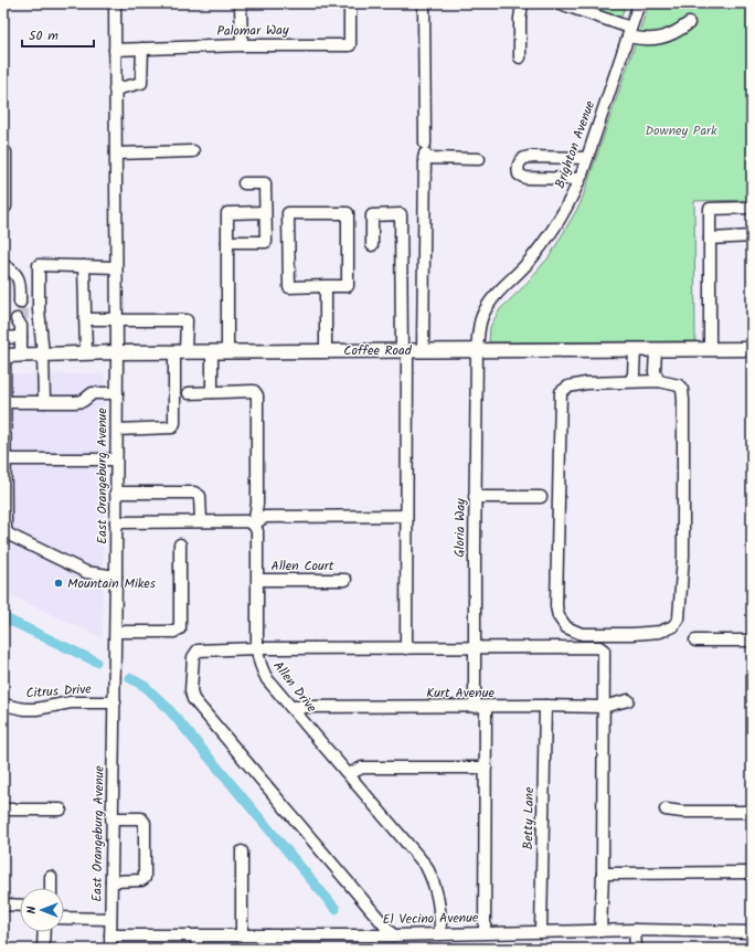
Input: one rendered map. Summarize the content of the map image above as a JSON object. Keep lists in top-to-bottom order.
{
  "streets": {
    "main road": ["Coffee Road"],
    "street": [
      "Palomar Way",
      "Brighton Avenue",
      "East Orangeburg Avenue",
      "Gloria Way",
      "Allen Court",
      "Allen Drive",
      "Citrus Drive",
      "Kurt Avenue",
      "Betty Lane",
      "El Vecino Avenue"
    ]
  },
  "crossings": [
    ["Palomar Way", "East Orangeburg Avenue"],
    ["Brighton Avenue", "Coffee Road"],
    ["Brighton Avenue", "Gloria Way"],
    ["Coffee Road", "East Orangeburg Avenue"],
    ["Coffee Road", "Gloria Way"],
    ["East Orangeburg Avenue", "Citrus Drive"],
    ["East Orangeburg Avenue", "El Vecino Avenue"],
    ["Gloria Way", "Kurt Avenue"],
    ["Gloria Way", "El Vecino Avenue"],
    ["Allen Court", "Allen Drive"],
    ["Allen Drive", "Kurt Avenue"],
    ["Allen Drive", "El Vecino Avenue"],
    ["Kurt Avenue", "Betty Lane"],
    ["Betty Lane", "El Vecino Avenue"]
  ],
  "parks": ["Downey Park"],
  "places": ["Mountain Mikes"],
  "scale_bar": "50 m",
  "north": "left"
}
